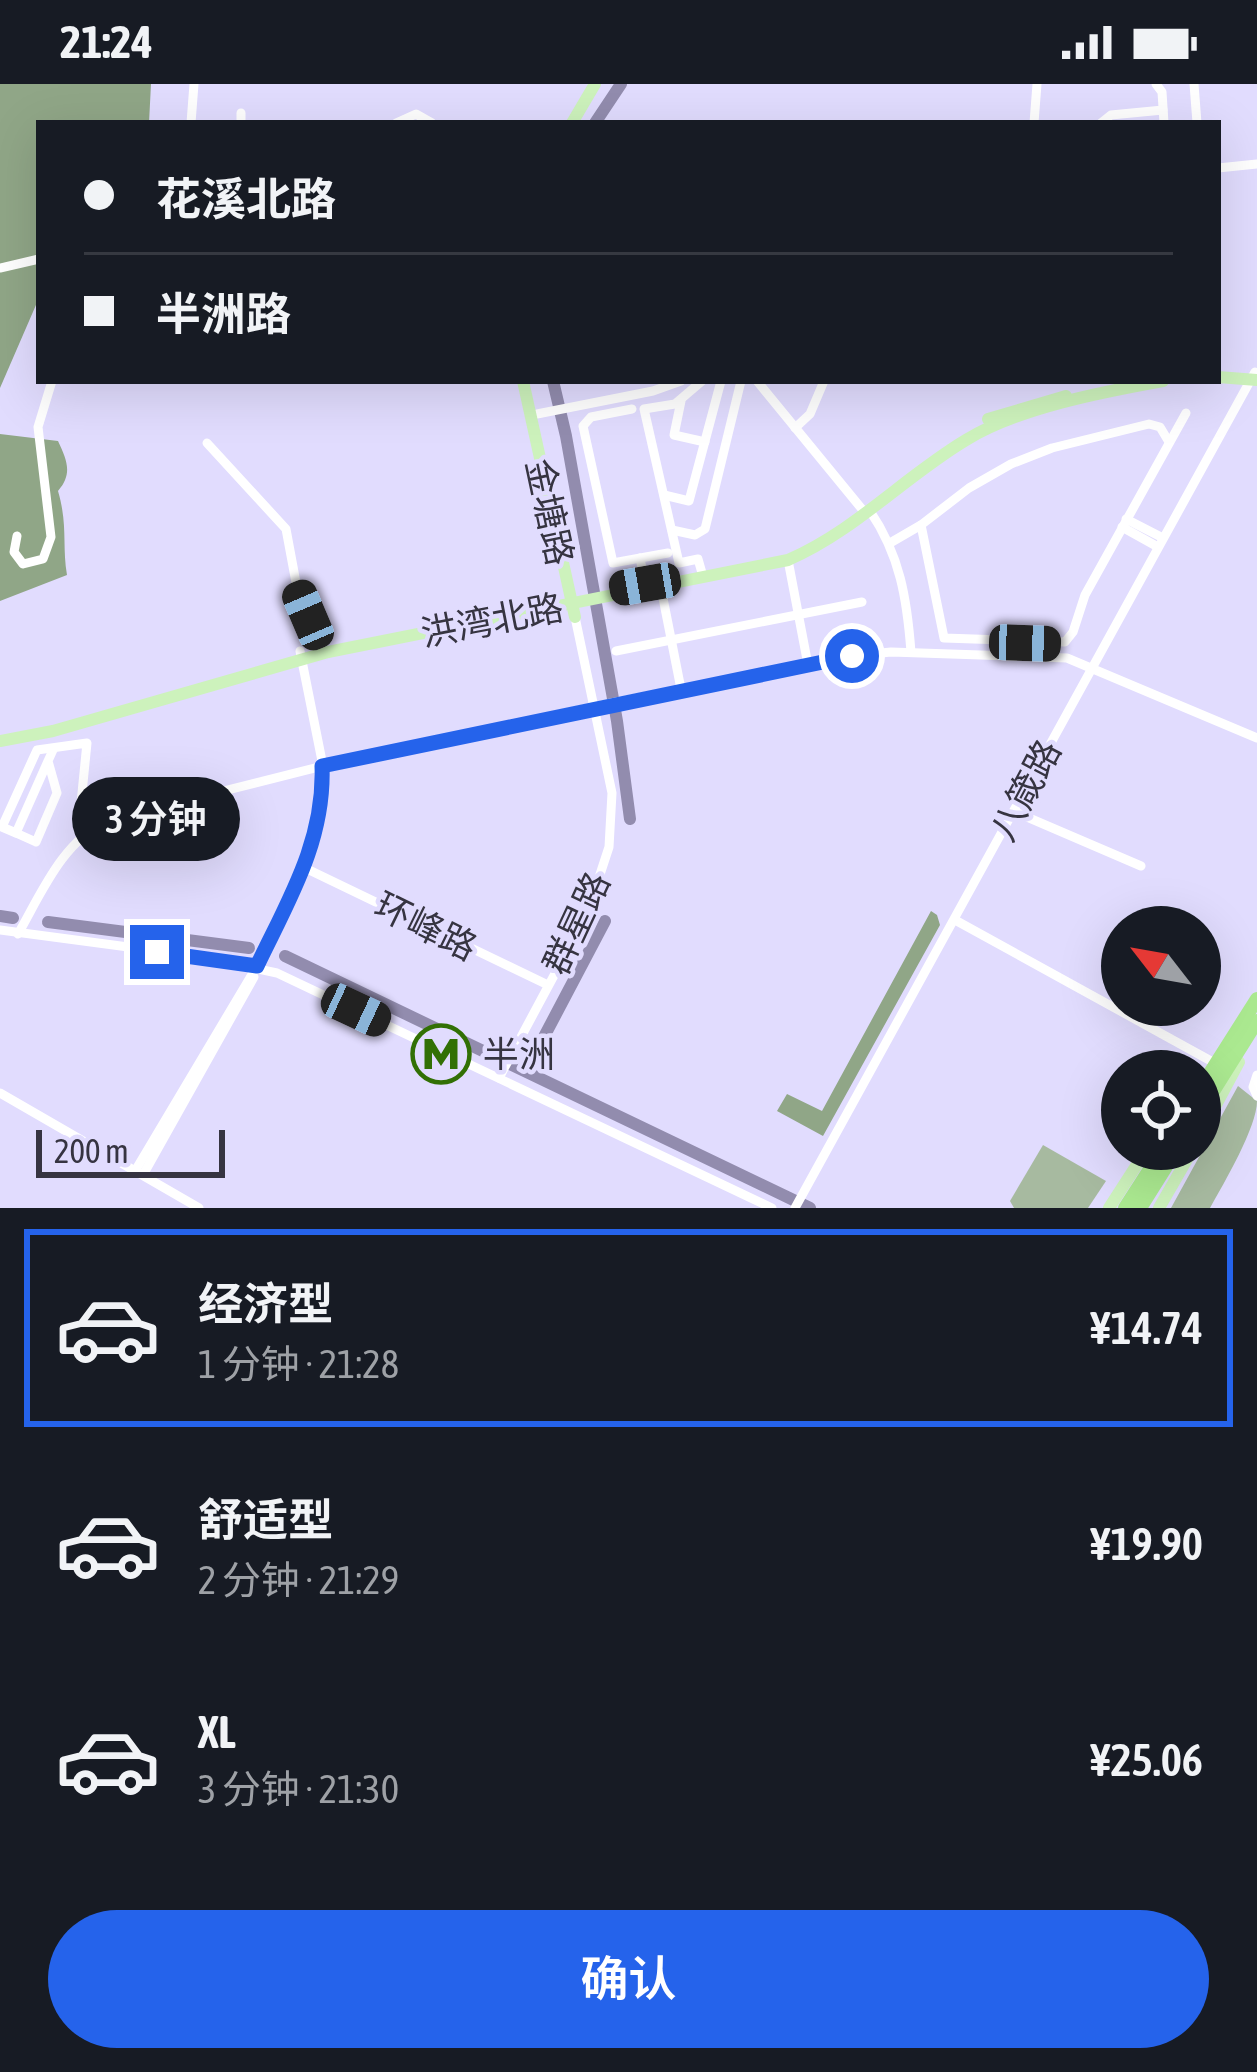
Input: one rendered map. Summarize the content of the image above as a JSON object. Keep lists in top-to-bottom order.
{
  "streets": {
    "main road": ["金塘路", "洪湾北路"],
    "street": ["八箴路", "群星路", "环峰路"]
  },
  "crossings": [
    ["金塘路", "洪湾北路"],
    ["金塘路", "群星路"],
    ["洪湾北路", "群星路"],
    ["群星路", "环峰路"]
  ],
  "places": {
    "metro station": ["半洲"]
  },
  "scale_bar": "200 m",
  "north": "top left",
  "page": {
    "status": "21:24",
    "banner": ["花溪北路", "半洲路"],
    "bubble": "3 分钟",
    "scale": "200 m",
    "list": [
      {
        "name": "经济型",
        "note": "1 分钟 · 21:28",
        "value": "¥14.74"
      },
      {
        "name": "舒适型",
        "note": "2 分钟 · 21:29",
        "value": "¥19.90"
      },
      {
        "name": "XL",
        "note": "3 分钟 · 21:30",
        "value": "¥25.06"
      }
    ],
    "buttons": "确认"
  }
}
